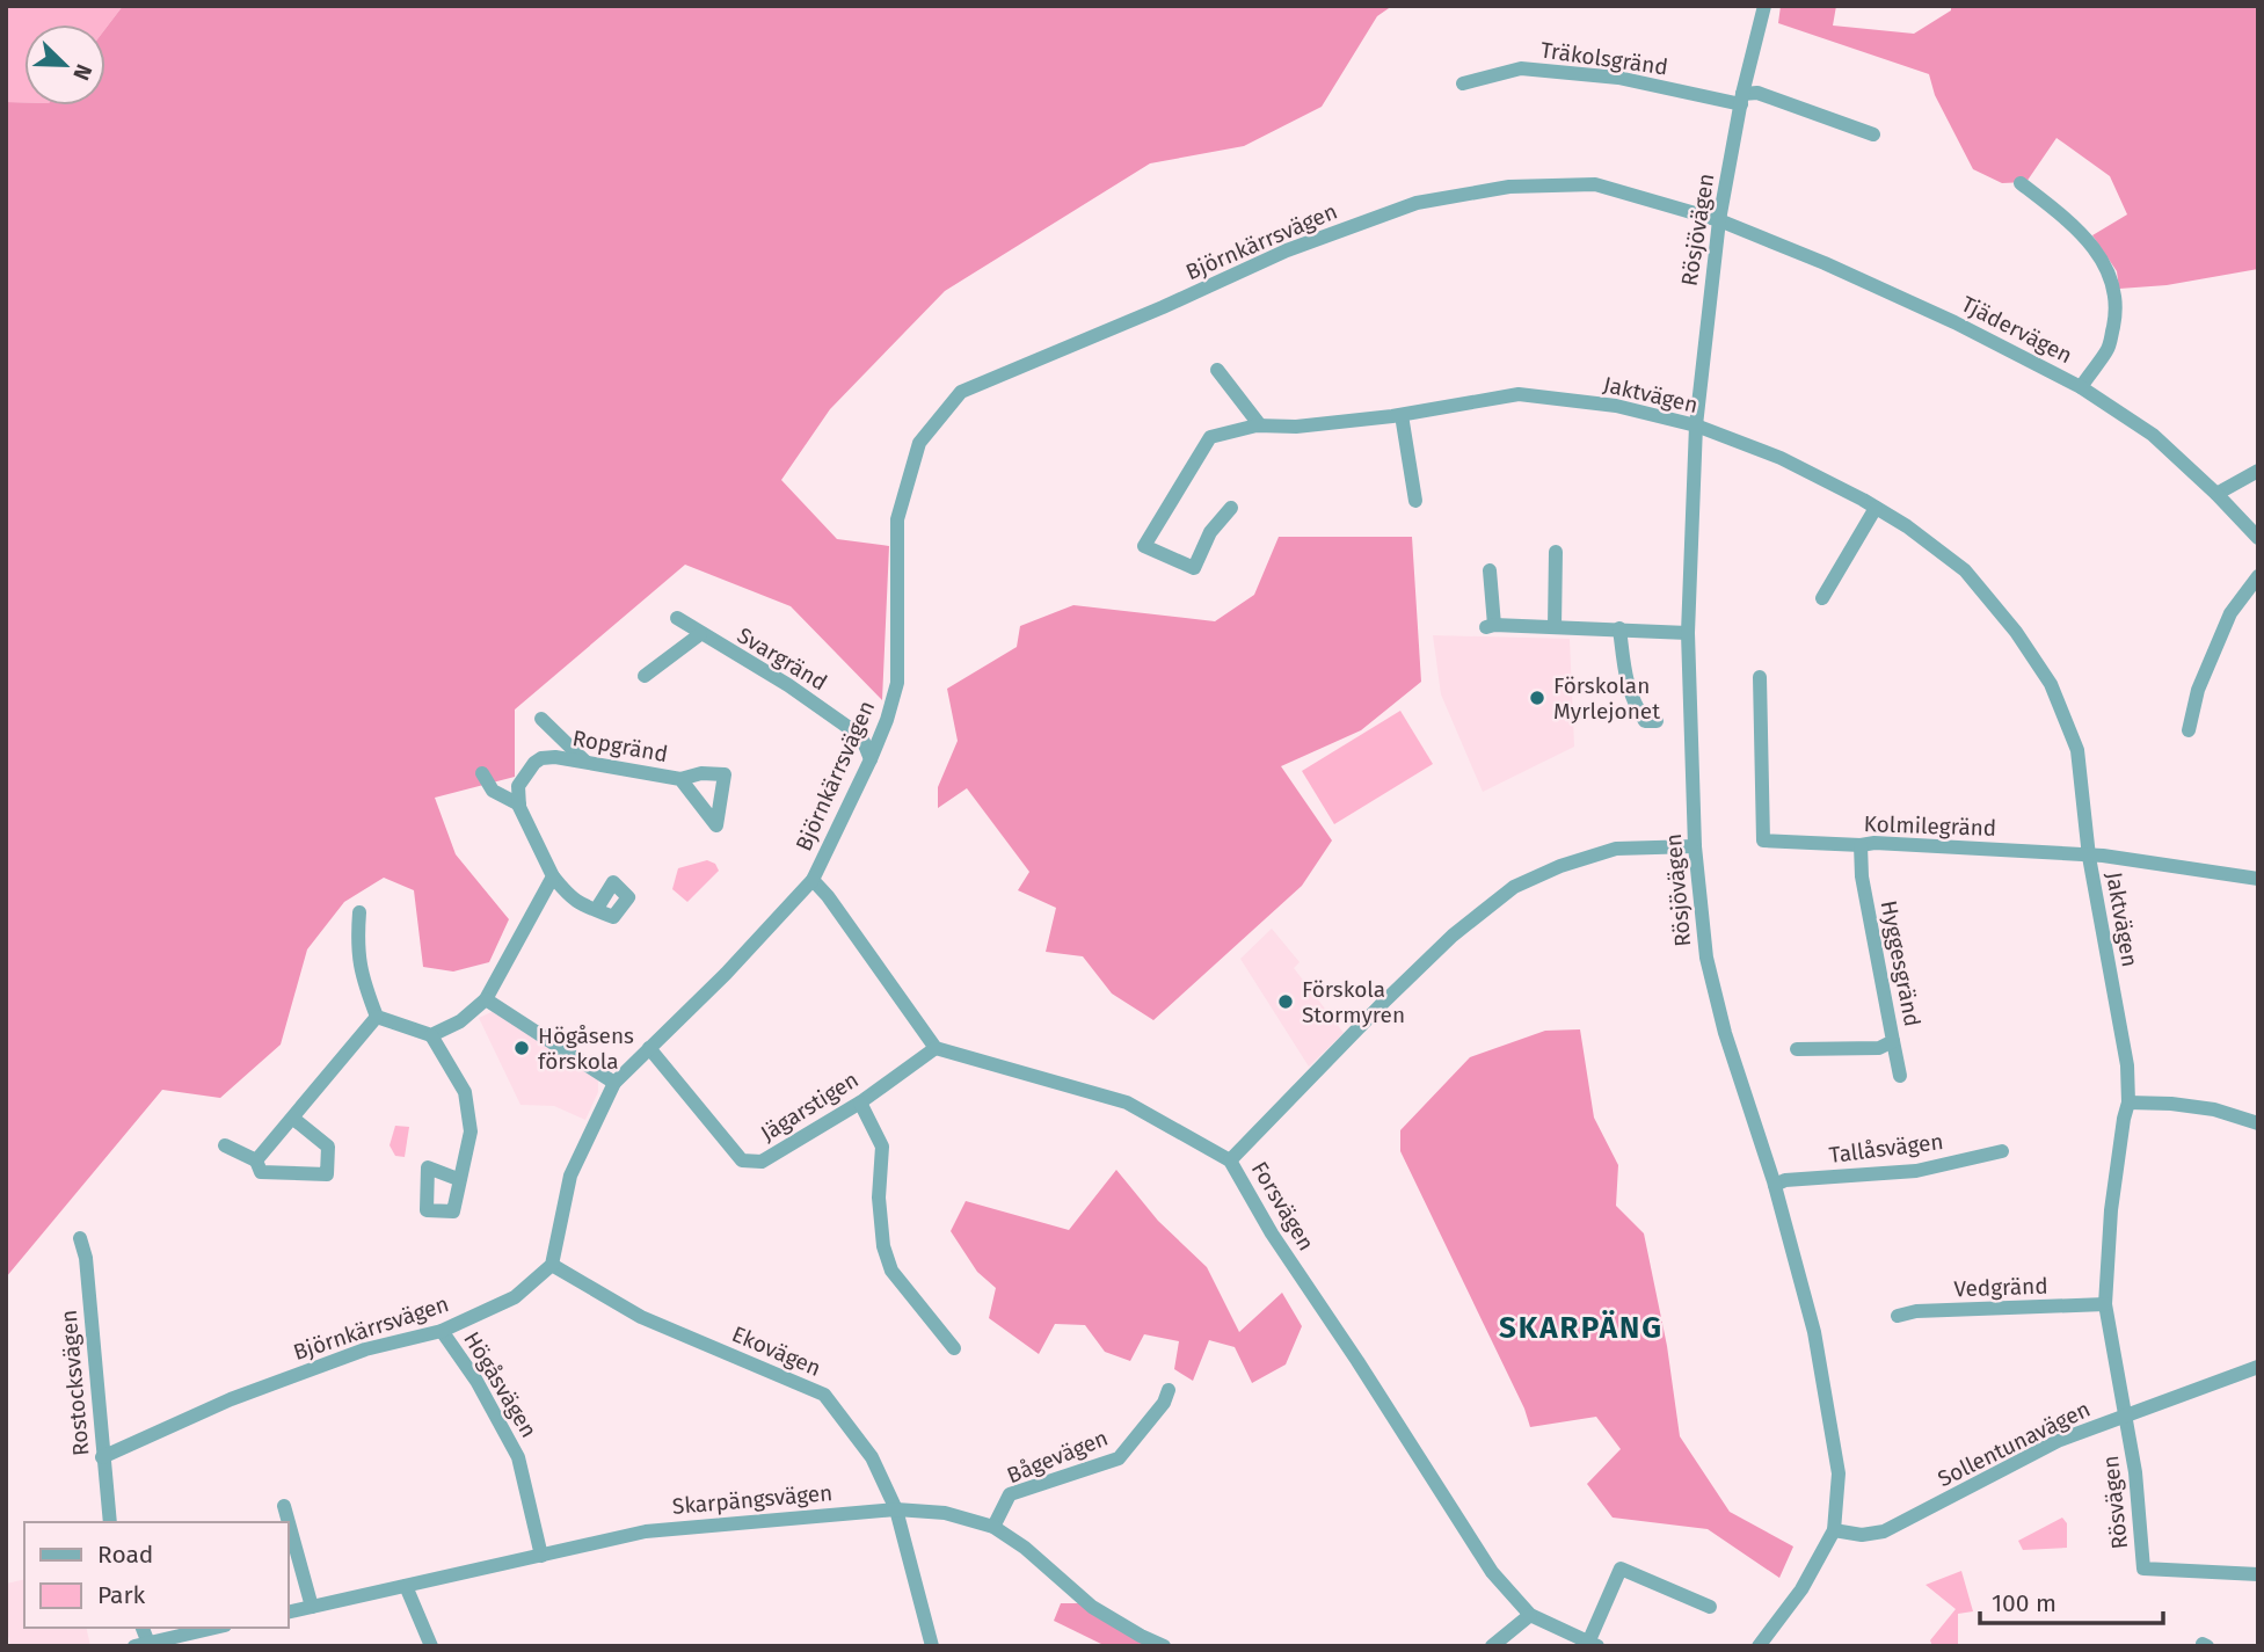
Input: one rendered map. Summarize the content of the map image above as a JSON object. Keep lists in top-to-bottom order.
{
  "streets": {
    "street": [
      "Träkolsgränd",
      "Rösjövägen",
      "Björnkärrsvägen",
      "Tjädervägen",
      "Jaktvägen",
      "Svargränd",
      "Ropgränd",
      "Kolmilegränd",
      "Hyggesgränd",
      "Jägarstigen",
      "Tallåsvägen",
      "Forsvägen",
      "Vedgränd",
      "Ekovägen",
      "Rostocksvägen",
      "Högåsvägen",
      "Sollentunavägen",
      "Bågevägen",
      "Skarpängsvägen",
      "Rösvägen"
    ]
  },
  "crossings": [
    ["Träkolsgränd", "Rösjövägen"],
    ["Rösjövägen", "Björnkärrsvägen"],
    ["Rösjövägen", "Tjädervägen"],
    ["Rösjövägen", "Jaktvägen"],
    ["Rösjövägen", "Tallåsvägen"],
    ["Rösjövägen", "Sollentunavägen"],
    ["Björnkärrsvägen", "Tjädervägen"],
    ["Björnkärrsvägen", "Svargränd"],
    ["Björnkärrsvägen", "Jägarstigen"],
    ["Björnkärrsvägen", "Ekovägen"],
    ["Björnkärrsvägen", "Rostocksvägen"],
    ["Björnkärrsvägen", "Högåsvägen"],
    ["Jaktvägen", "Kolmilegränd"],
    ["Jaktvägen", "Vedgränd"],
    ["Jaktvägen", "Sollentunavägen"],
    ["Jaktvägen", "Rösvägen"],
    ["Kolmilegränd", "Hyggesgränd"],
    ["Jägarstigen", "Forsvägen"],
    ["Ekovägen", "Skarpängsvägen"],
    ["Högåsvägen", "Skarpängsvägen"],
    ["Sollentunavägen", "Rösvägen"],
    ["Bågevägen", "Skarpängsvägen"]
  ],
  "districts": ["SKARPÄNG"],
  "places": ["Förskolan Myrlejonet", "Förskola Stormyren", "Högåsens förskola"],
  "legend": ["Road", "Park"],
  "scale_bar": "100 m",
  "north": "bottom right"
}
